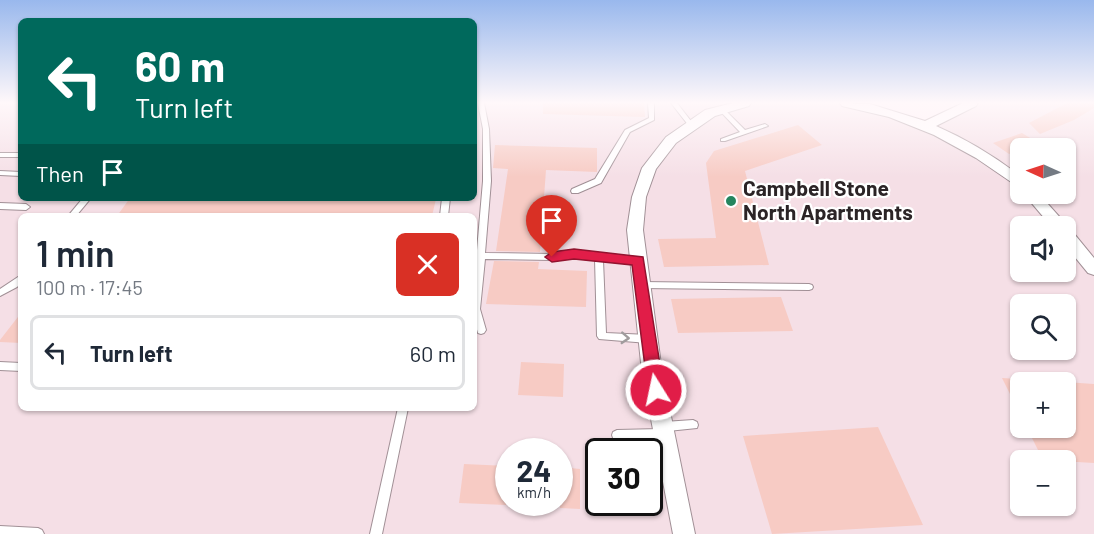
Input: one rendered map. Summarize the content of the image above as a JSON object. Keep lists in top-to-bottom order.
{
  "places": ["Campbell Stone North Apartments"],
  "north": "left",
  "page": {
    "turn": ["60 m", "Turn left"],
    "map_buttons": ["+", "−"],
    "then": "Then",
    "heading": ["1 min", "100 m · 17:45"],
    "list": [
      {
        "name": "Turn left",
        "value": "60 m"
      }
    ],
    "speed": "24 km/h",
    "limit": "30"
  }
}
